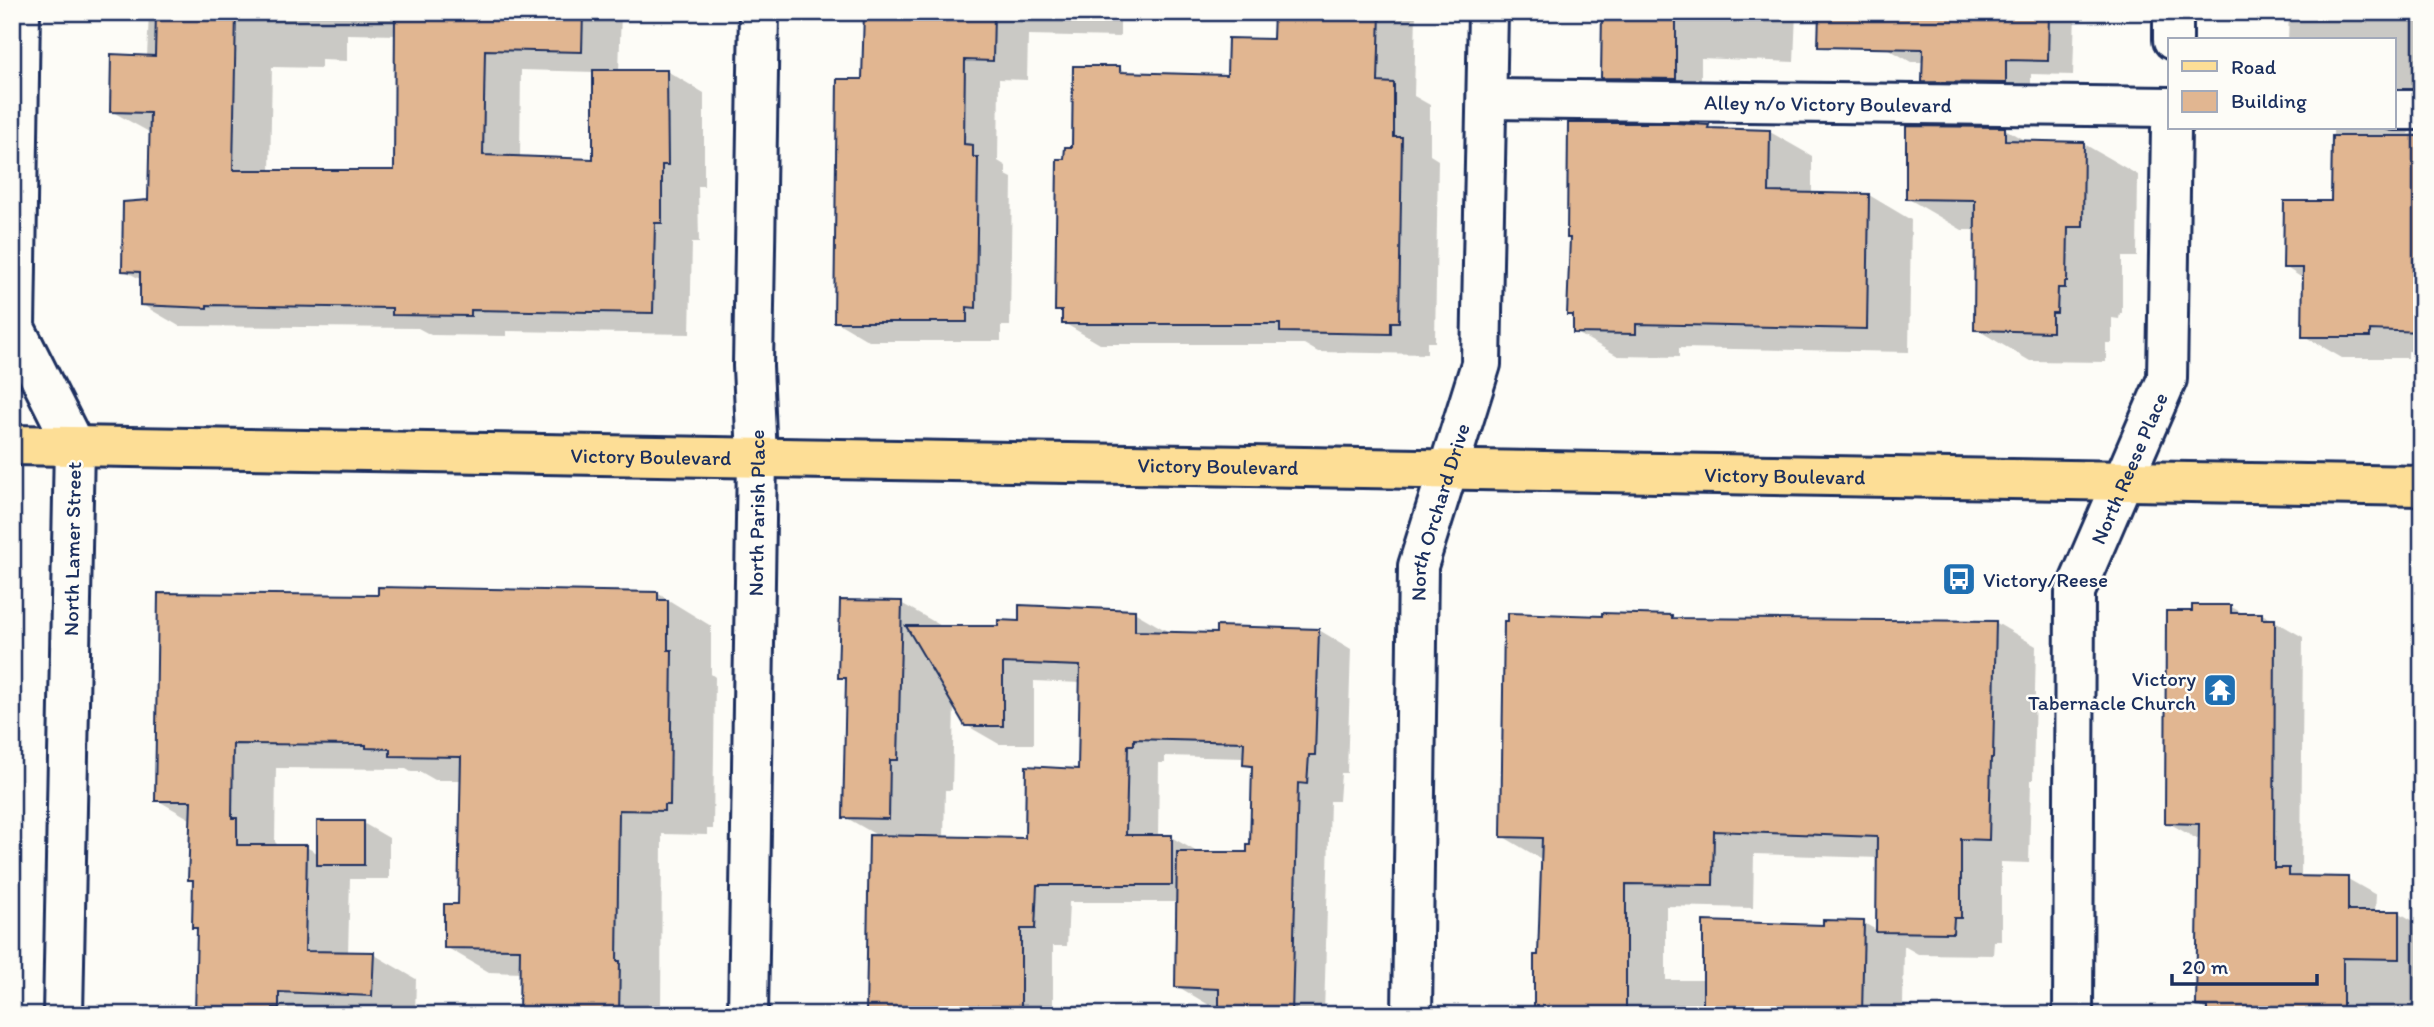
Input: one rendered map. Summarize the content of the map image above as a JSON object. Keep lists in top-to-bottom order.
{
  "streets": {
    "main road": ["Victory Boulevard"],
    "street": [
      "Alley n/o Victory Boulevard",
      "North Reese Place",
      "North Orchard Drive",
      "North Parish Place",
      "North Lamer Street"
    ]
  },
  "crossings": [
    ["Alley n/o Victory Boulevard", "North Orchard Drive"],
    ["Victory Boulevard", "North Reese Place"],
    ["Victory Boulevard", "North Orchard Drive"],
    ["Victory Boulevard", "North Parish Place"],
    ["Victory Boulevard", "North Lamer Street"]
  ],
  "places": {
    "bus stop": ["Victory/Reese"],
    "temple": ["Victory Tabernacle Church"]
  },
  "legend": ["Road", "Building"],
  "scale_bar": "20 m"
}
